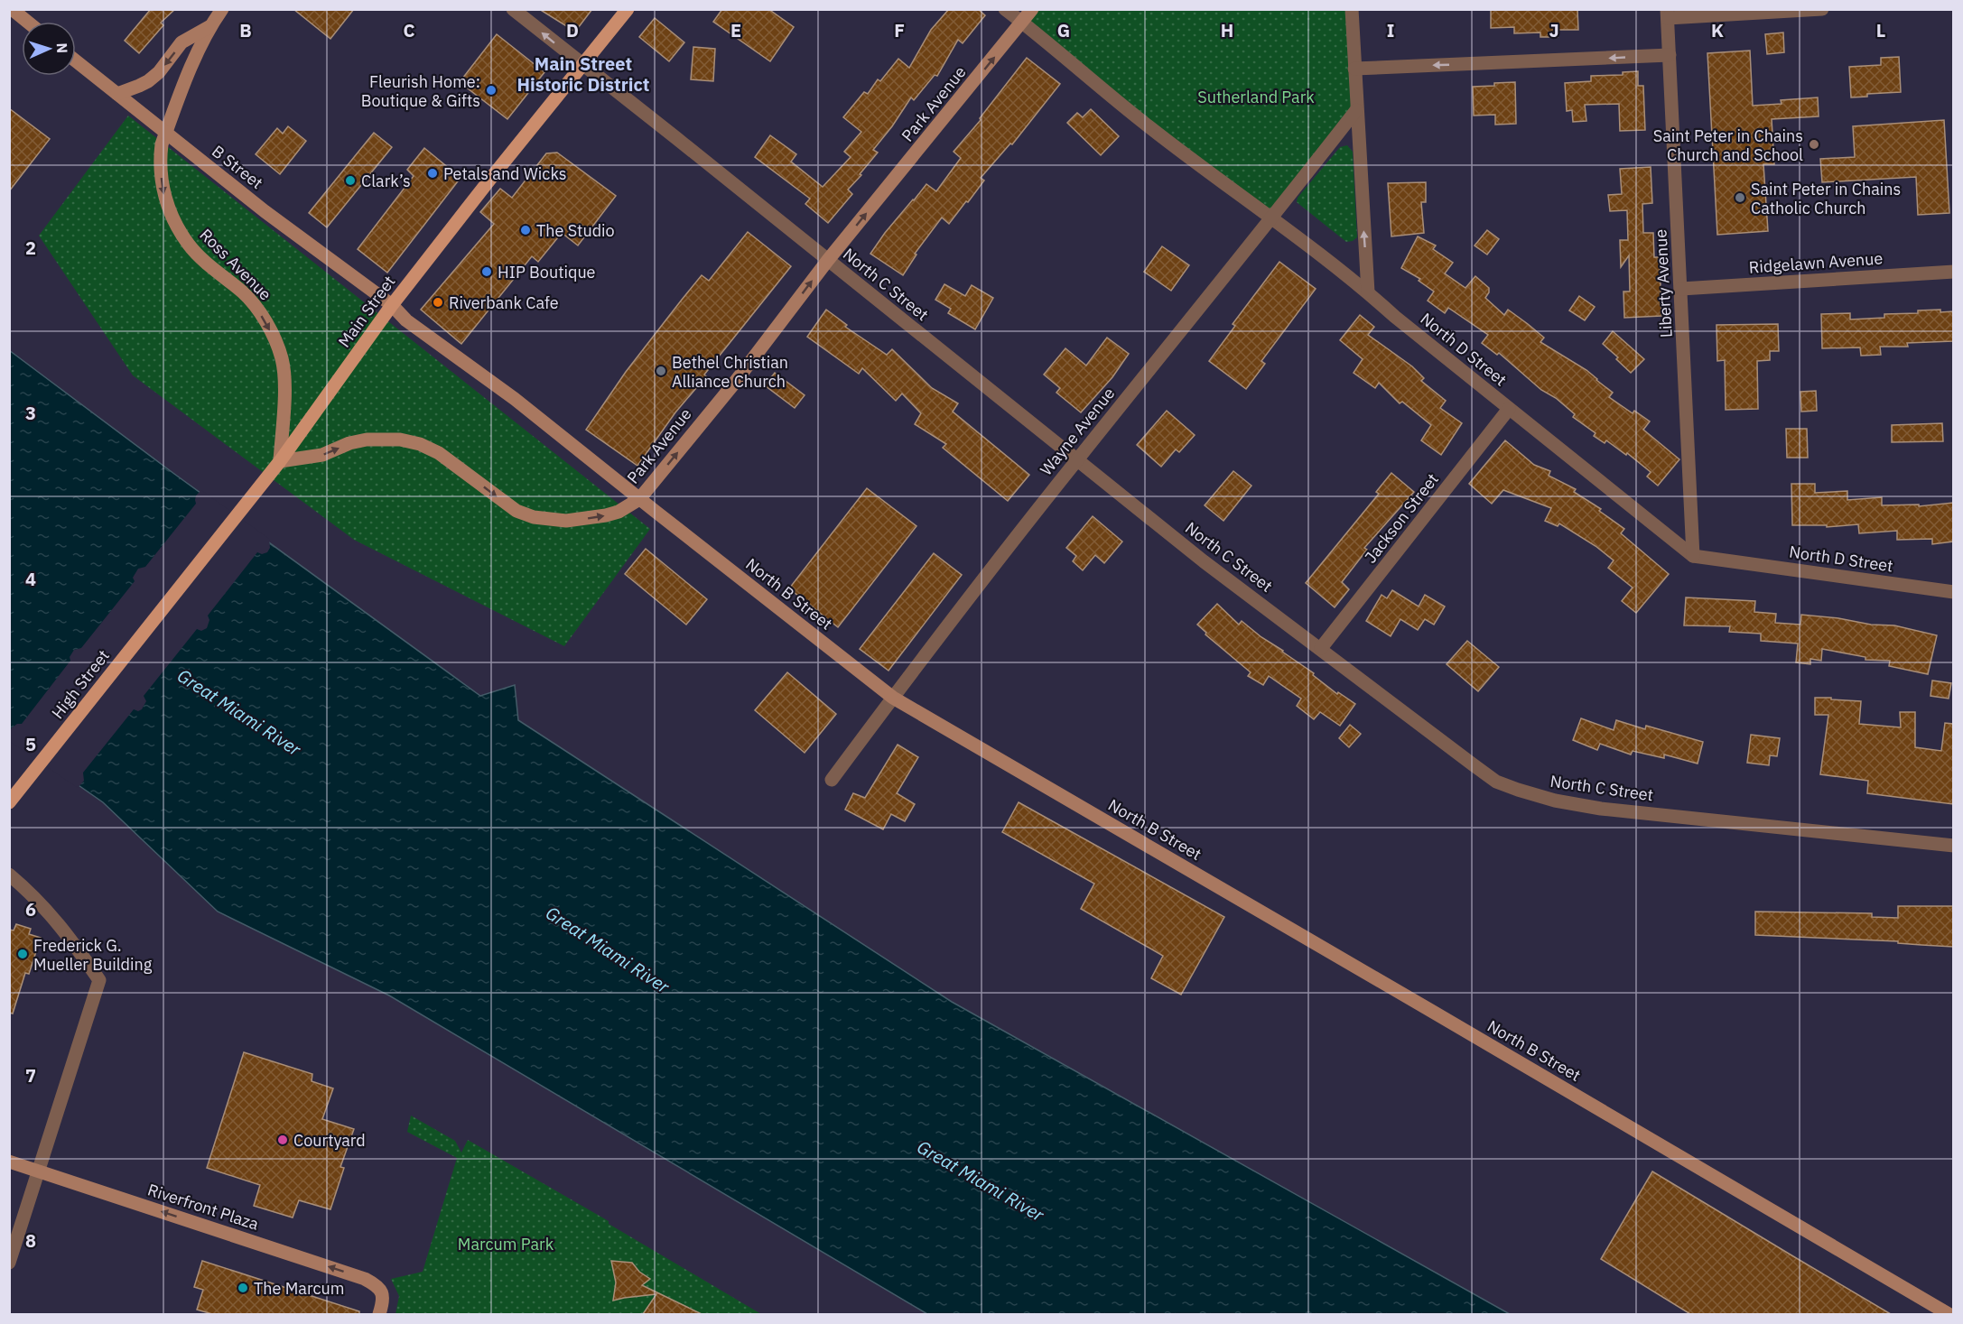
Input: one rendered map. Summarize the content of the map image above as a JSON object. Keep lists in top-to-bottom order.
{
  "streets": {
    "main road": [
      "Park Avenue",
      "B Street",
      "Ross Avenue",
      "Main Street",
      "North B Street",
      "High Street",
      "Riverfront Plaza"
    ],
    "street": [
      "Ridgelawn Avenue",
      "Liberty Avenue",
      "North C Street",
      "North D Street",
      "Wayne Avenue",
      "Jackson Street"
    ]
  },
  "crossings": [
    ["Park Avenue", "Ross Avenue"],
    ["Park Avenue", "North C Street"],
    ["Park Avenue", "Main Street"],
    ["Park Avenue", "North D Street"],
    ["Park Avenue", "North B Street"],
    ["B Street", "Ross Avenue"],
    ["B Street", "Main Street"],
    ["B Street", "North B Street"],
    ["Ridgelawn Avenue", "Liberty Avenue"],
    ["Ross Avenue", "Main Street"],
    ["Liberty Avenue", "North D Street"],
    ["North C Street", "Main Street"],
    ["North C Street", "Wayne Avenue"],
    ["North C Street", "Jackson Street"],
    ["Main Street", "North B Street"],
    ["Main Street", "High Street"],
    ["North D Street", "Wayne Avenue"],
    ["North D Street", "Jackson Street"],
    ["Wayne Avenue", "North B Street"]
  ],
  "one_way": ["Park Avenue", "Ross Avenue", "Riverfront Plaza"],
  "districts": ["Main Street Historic District"],
  "water": ["Great Miami River"],
  "parks": ["Sutherland Park", "Marcum Park"],
  "places": [
    "Fleurish Home: Boutique & Gifts",
    "Saint Peter in Chains Church and School",
    "Petals and Wicks",
    "Clark’s",
    "Saint Peter in Chains Catholic Church",
    "The Studio",
    "HIP Boutique",
    "Riverbank Cafe",
    "Bethel Christian Alliance Church",
    "Frederick G. Mueller Building",
    "Courtyard",
    "The Marcum"
  ],
  "north": "right",
  "grid": {
    "columns": [
      "B",
      "C",
      "D",
      "E",
      "F",
      "G",
      "H",
      "I",
      "J",
      "K",
      "L"
    ],
    "rows": [
      "2",
      "3",
      "4",
      "5",
      "6",
      "7",
      "8"
    ]
  }
}
